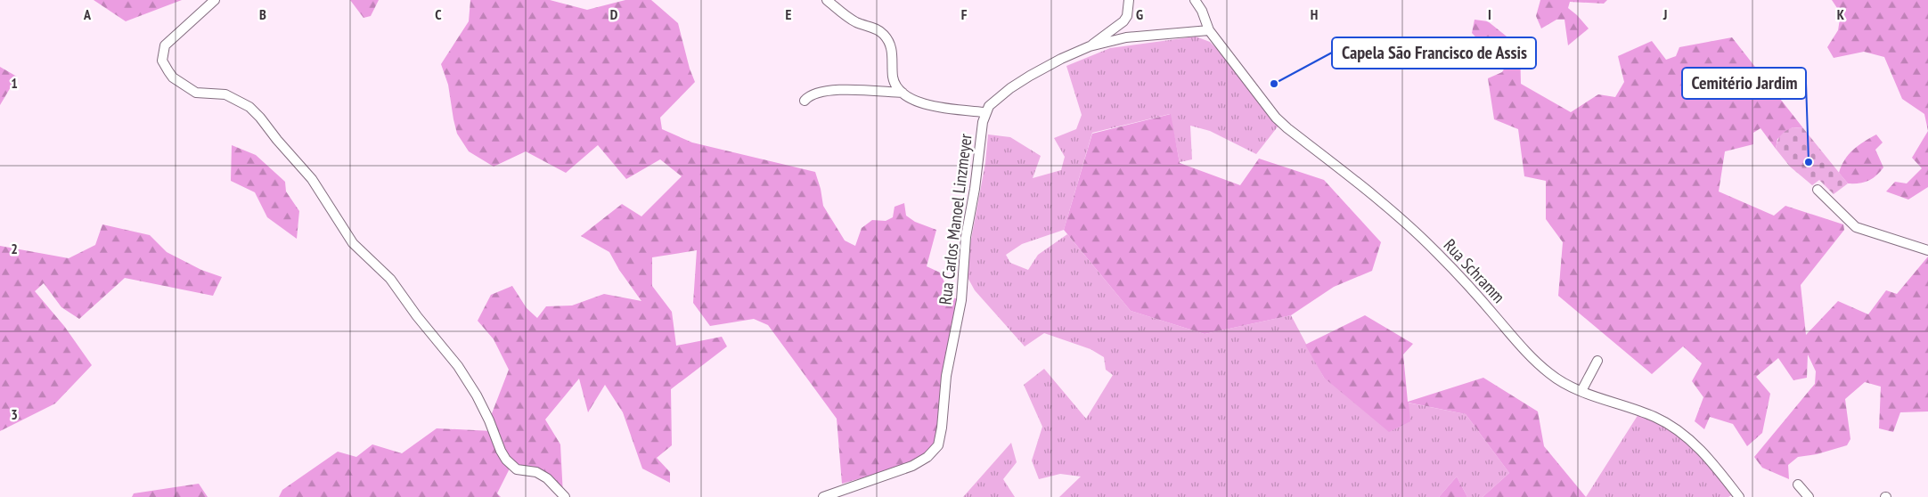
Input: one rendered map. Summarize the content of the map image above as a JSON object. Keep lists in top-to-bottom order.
{
  "streets": {
    "street": ["Rua Carlos Manoel Linzmeyer", "Rua Schramm"]
  },
  "crossings": [
    ["Rua Carlos Manoel Linzmeyer", "Rua Schramm"]
  ],
  "places": ["Capela São Francisco de Assis", "Cemitério Jardim"],
  "grid": {
    "columns": [
      "A",
      "B",
      "C",
      "D",
      "E",
      "F",
      "G",
      "H",
      "I",
      "J",
      "K"
    ],
    "rows": ["1", "2", "3"]
  }
}
